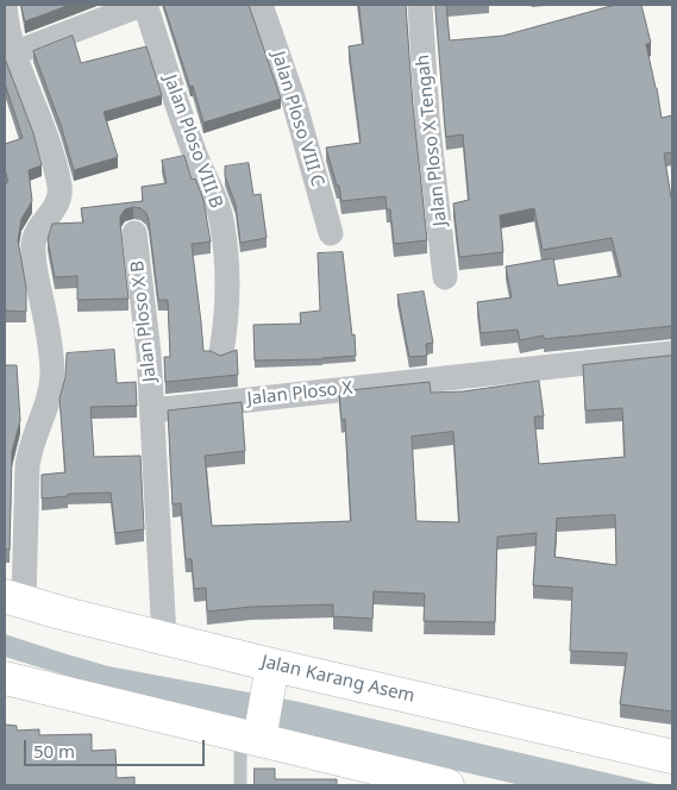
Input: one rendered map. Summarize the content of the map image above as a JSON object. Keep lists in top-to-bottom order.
{
  "streets": {
    "main road": ["Jalan Karang Asem"],
    "street": [
      "Jalan Ploso VIII C",
      "Jalan Ploso X Tengah",
      "Jalan Ploso VIII B",
      "Jalan Ploso X B",
      "Jalan Ploso X"
    ]
  },
  "crossings": [
    ["Jalan Ploso X B", "Jalan Ploso X"]
  ],
  "scale_bar": "50 m"
}
